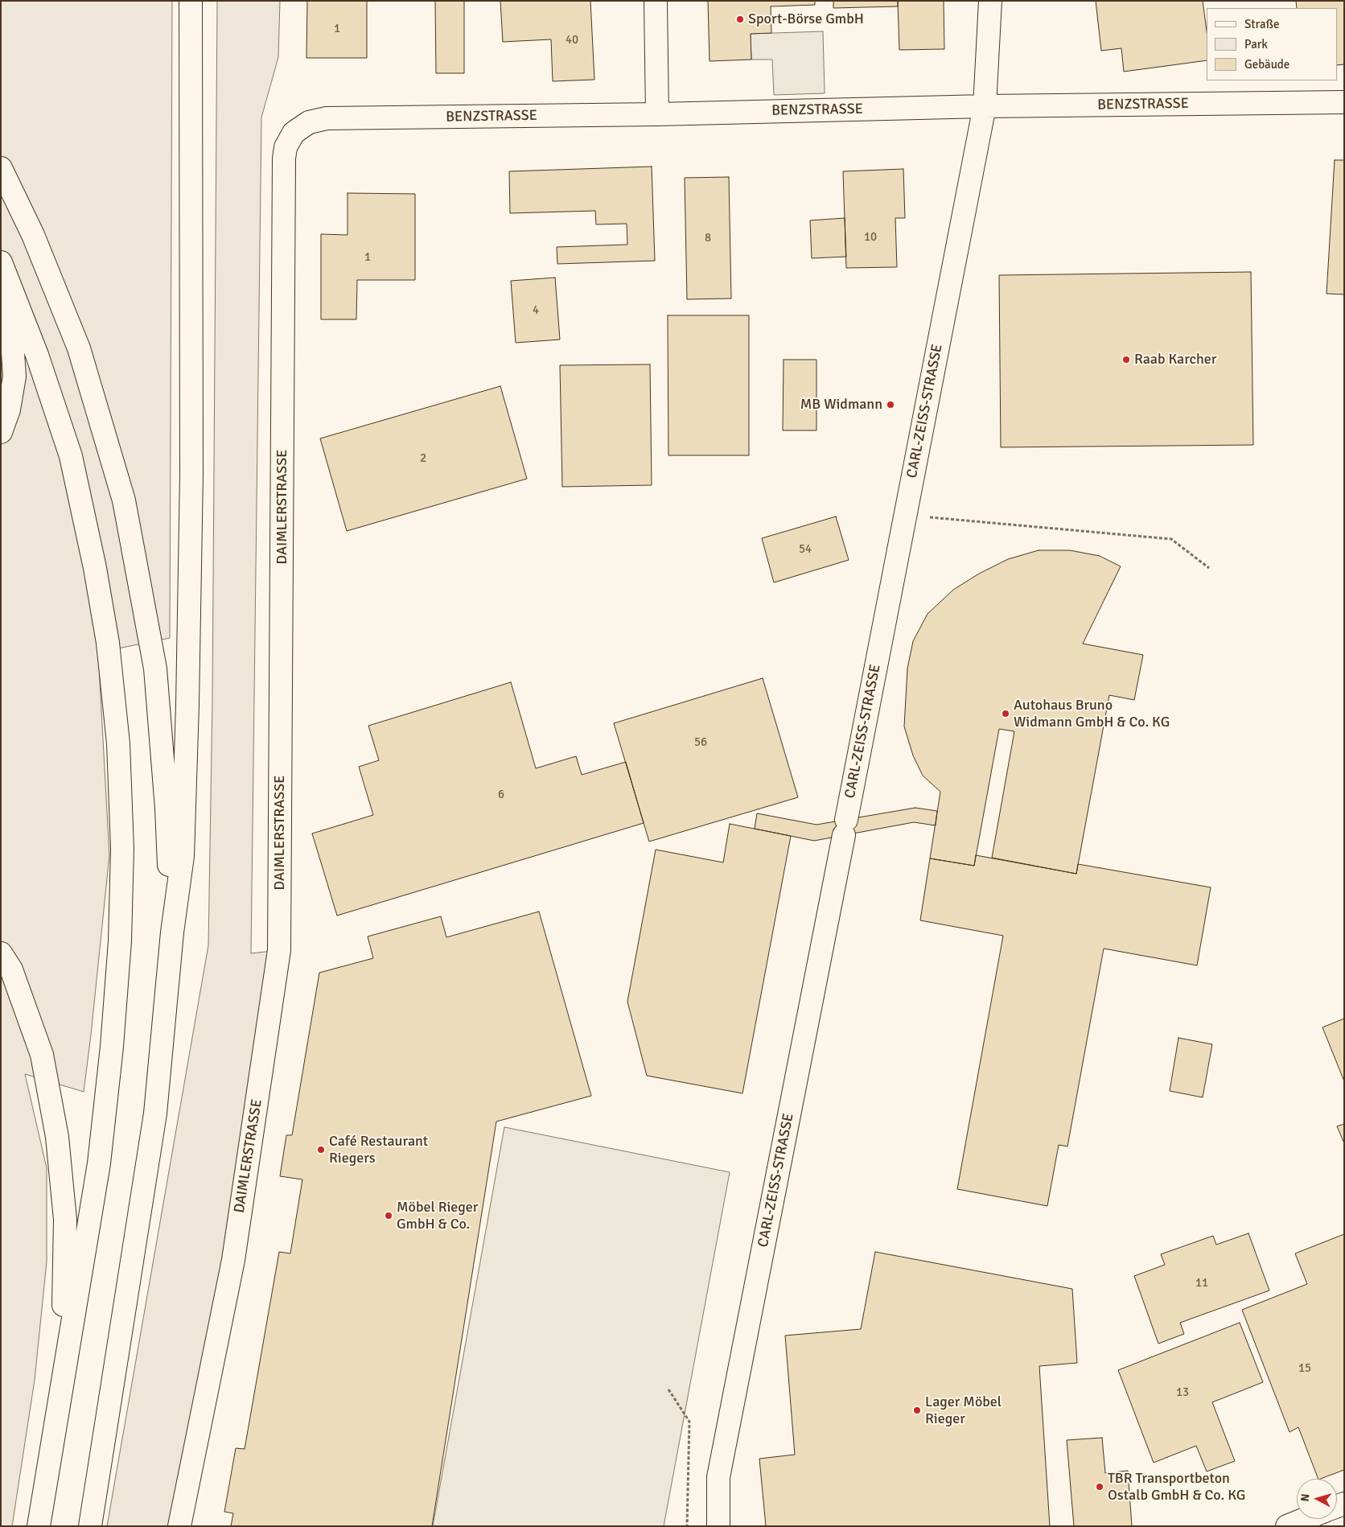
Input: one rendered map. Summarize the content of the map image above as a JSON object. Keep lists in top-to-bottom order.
{
  "streets": {
    "main road": ["BENZSTRASSE", "CARL-ZEISS-STRASSE", "DAIMLERSTRASSE"]
  },
  "crossings": [
    ["BENZSTRASSE", "CARL-ZEISS-STRASSE"],
    ["BENZSTRASSE", "DAIMLERSTRASSE"]
  ],
  "places": [
    "Sport-Börse GmbH",
    "Raab Karcher",
    "MB Widmann",
    "Autohaus Bruno Widmann GmbH & Co. KG",
    "Café Restaurant Riegers",
    "Möbel Rieger GmbH & Co.",
    "Lager Möbel Rieger",
    "TBR Transportbeton Ostalb GmbH & Co. KG"
  ],
  "house_numbers": [
    "1",
    "40",
    "10",
    "8",
    "1",
    "4",
    "2",
    "54",
    "56",
    "6",
    "11",
    "15",
    "13"
  ],
  "legend": ["Straße", "Park", "Gebäude"],
  "north": "left"
}
